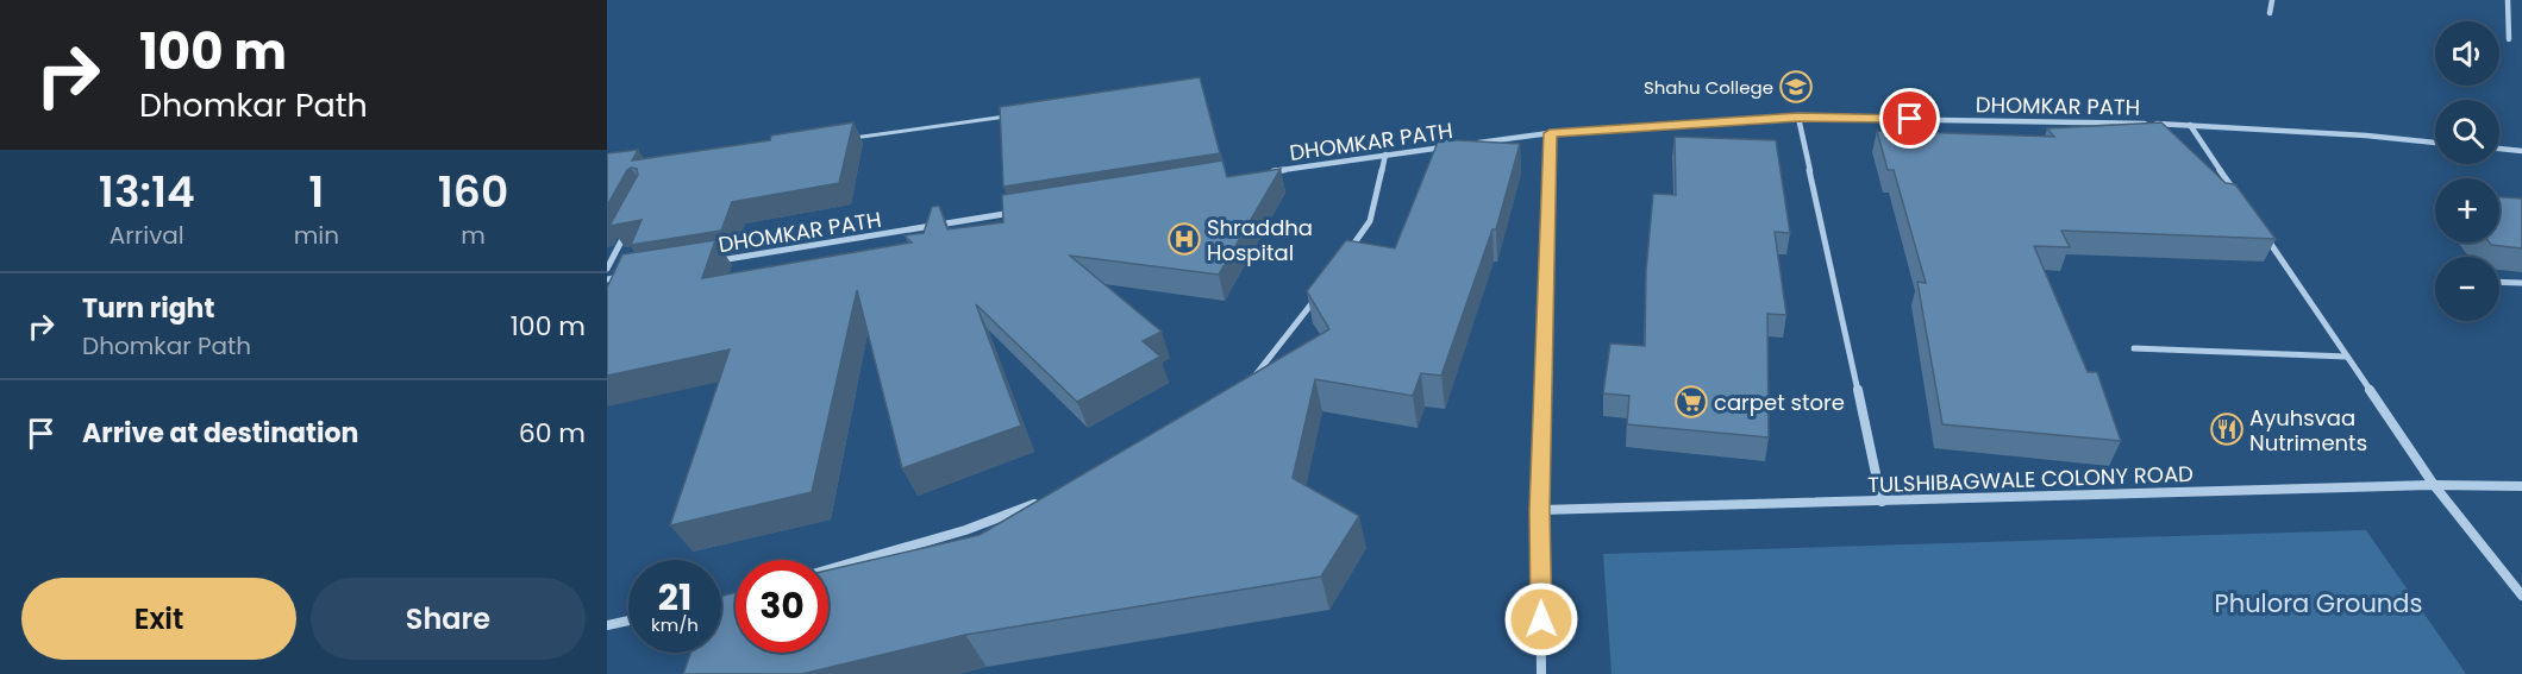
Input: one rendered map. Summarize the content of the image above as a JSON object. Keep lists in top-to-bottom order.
{
  "streets": {
    "street": ["DHOMKAR PATH", "TULSHIBAGWALE COLONY ROAD"]
  },
  "parks": ["Phulora Grounds"],
  "places": {
    "school or university": ["Shahu College"],
    "hospital": ["Shraddha Hospital"],
    "supermarket": ["carpet store"],
    "restaurant": ["Ayuhsvaa Nutriments"]
  },
  "page": {
    "turn": ["100 m", "Dhomkar Path"],
    "map_buttons": ["+", "−"],
    "eta": [
      "13:14",
      "Arrival",
      "1",
      "min",
      "160",
      "m"
    ],
    "list": [
      {
        "name": "Turn right",
        "note": "Dhomkar Path",
        "value": "100 m"
      },
      {
        "name": "Arrive at destination",
        "value": "60 m"
      }
    ],
    "speed": "21 km/h",
    "limit": "30",
    "buttons": ["Exit", "Share"]
  }
}
